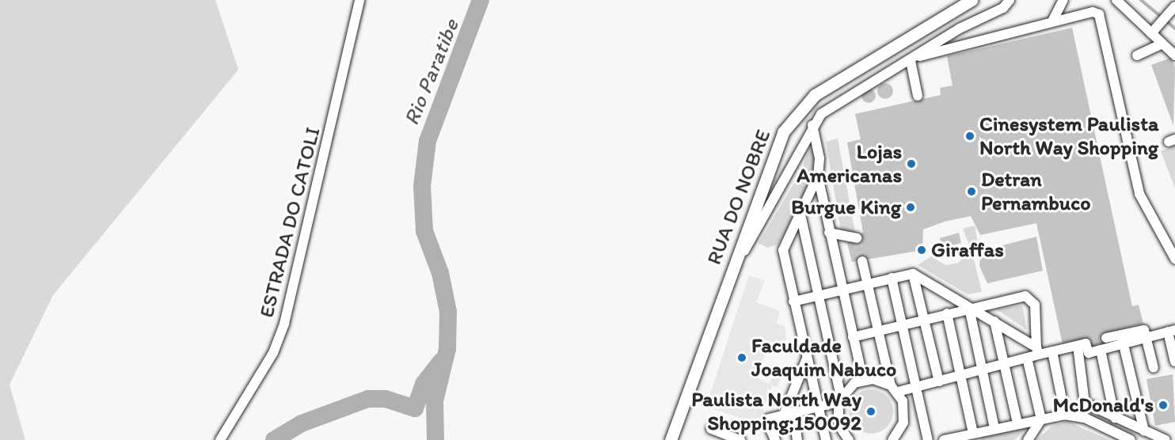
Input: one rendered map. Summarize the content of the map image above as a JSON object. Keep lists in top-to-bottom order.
{
  "streets": {
    "main road": ["RUA DO NOBRE"],
    "street": ["ESTRADA DO CATOLI"]
  },
  "water": ["Rio Paratibe"],
  "places": [
    "Cinesystem Paulista North Way Shopping",
    "Lojas Americanas",
    "Detran Pernambuco",
    "Burgue King",
    "Giraffas",
    "Faculdade Joaquim Nabuco",
    "McDonald's",
    "Paulista North Way Shopping;150092"
  ]
}
